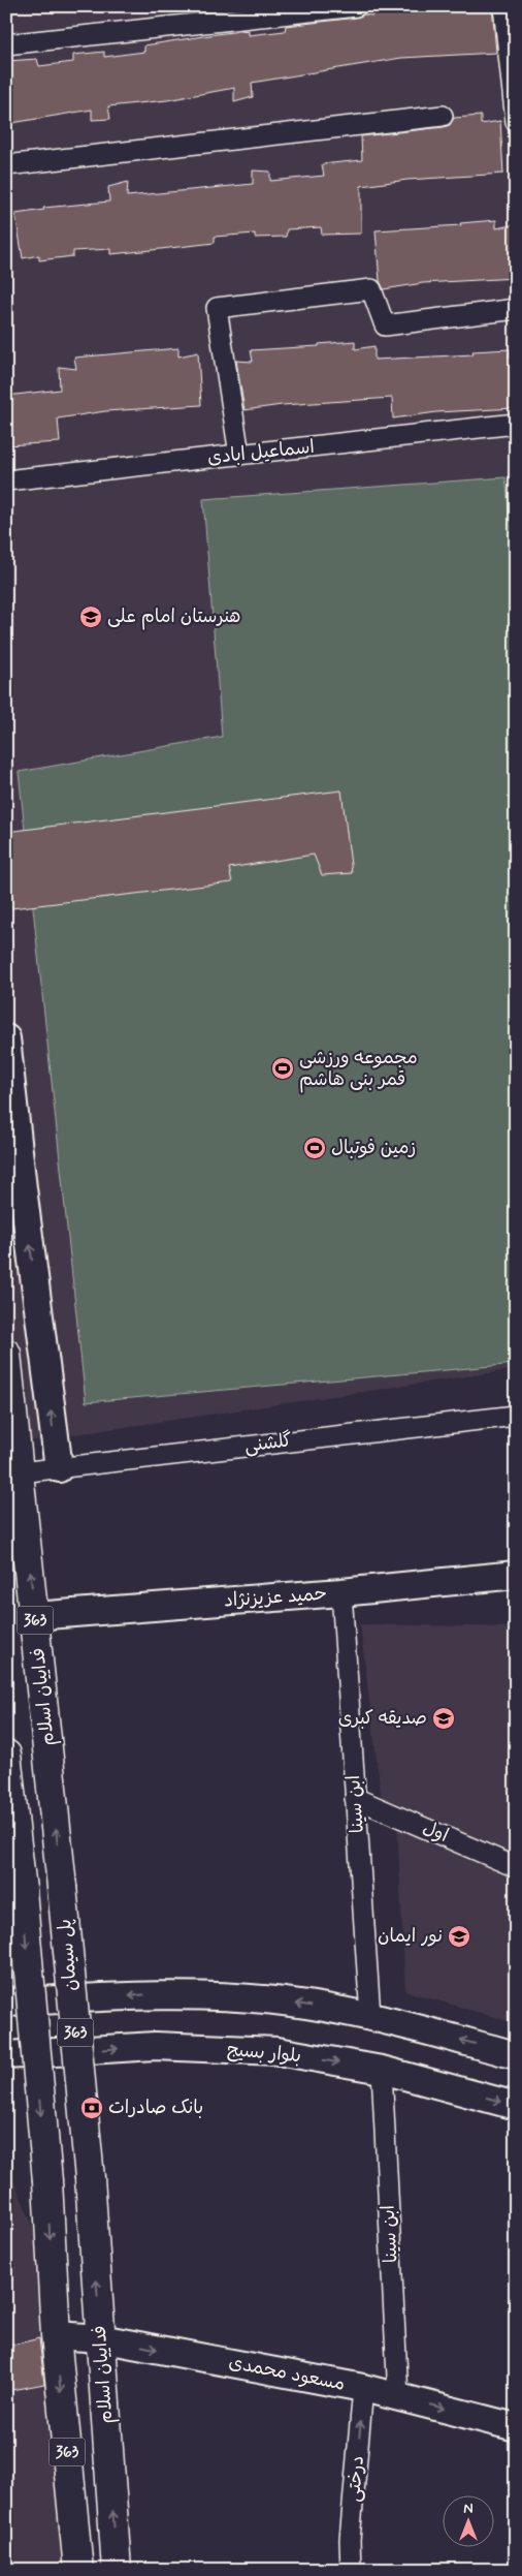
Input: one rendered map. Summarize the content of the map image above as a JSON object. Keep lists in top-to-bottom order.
{
  "streets": {
    "main road": ["363", "فداییان اسلام", "پل سیمان"],
    "street": [
      "اسماعیل ابادی",
      "گلشنی",
      "حمید عزیزنژاد",
      "ابن سینا",
      "اول",
      "بلوار بسیج",
      "مسعود محمدی",
      "درختی"
    ]
  },
  "crossings": [
    ["گلشنی", "فداییان اسلام"],
    ["حمید عزیزنژاد", "فداییان اسلام"],
    ["حمید عزیزنژاد", "ابن سینا"],
    ["363", "مسعود محمدی"],
    ["فداییان اسلام", "پل سیمان"],
    ["فداییان اسلام", "مسعود محمدی"],
    ["ابن سینا", "اول"],
    ["ابن سینا", "بلوار بسیج"],
    ["ابن سینا", "مسعود محمدی"],
    ["مسعود محمدی", "درختی"]
  ],
  "one_way": ["مسعود محمدی", "درختی"],
  "places": {
    "school or university": ["هنرستان امام علی", "صدیقه کبری", "نور ایمان"],
    "sports": ["مجموعه ورزشی قمر بنی هاشم", "زمین فوتبال"],
    "bank": ["بانک صادرات"]
  },
  "north": "top"
}
